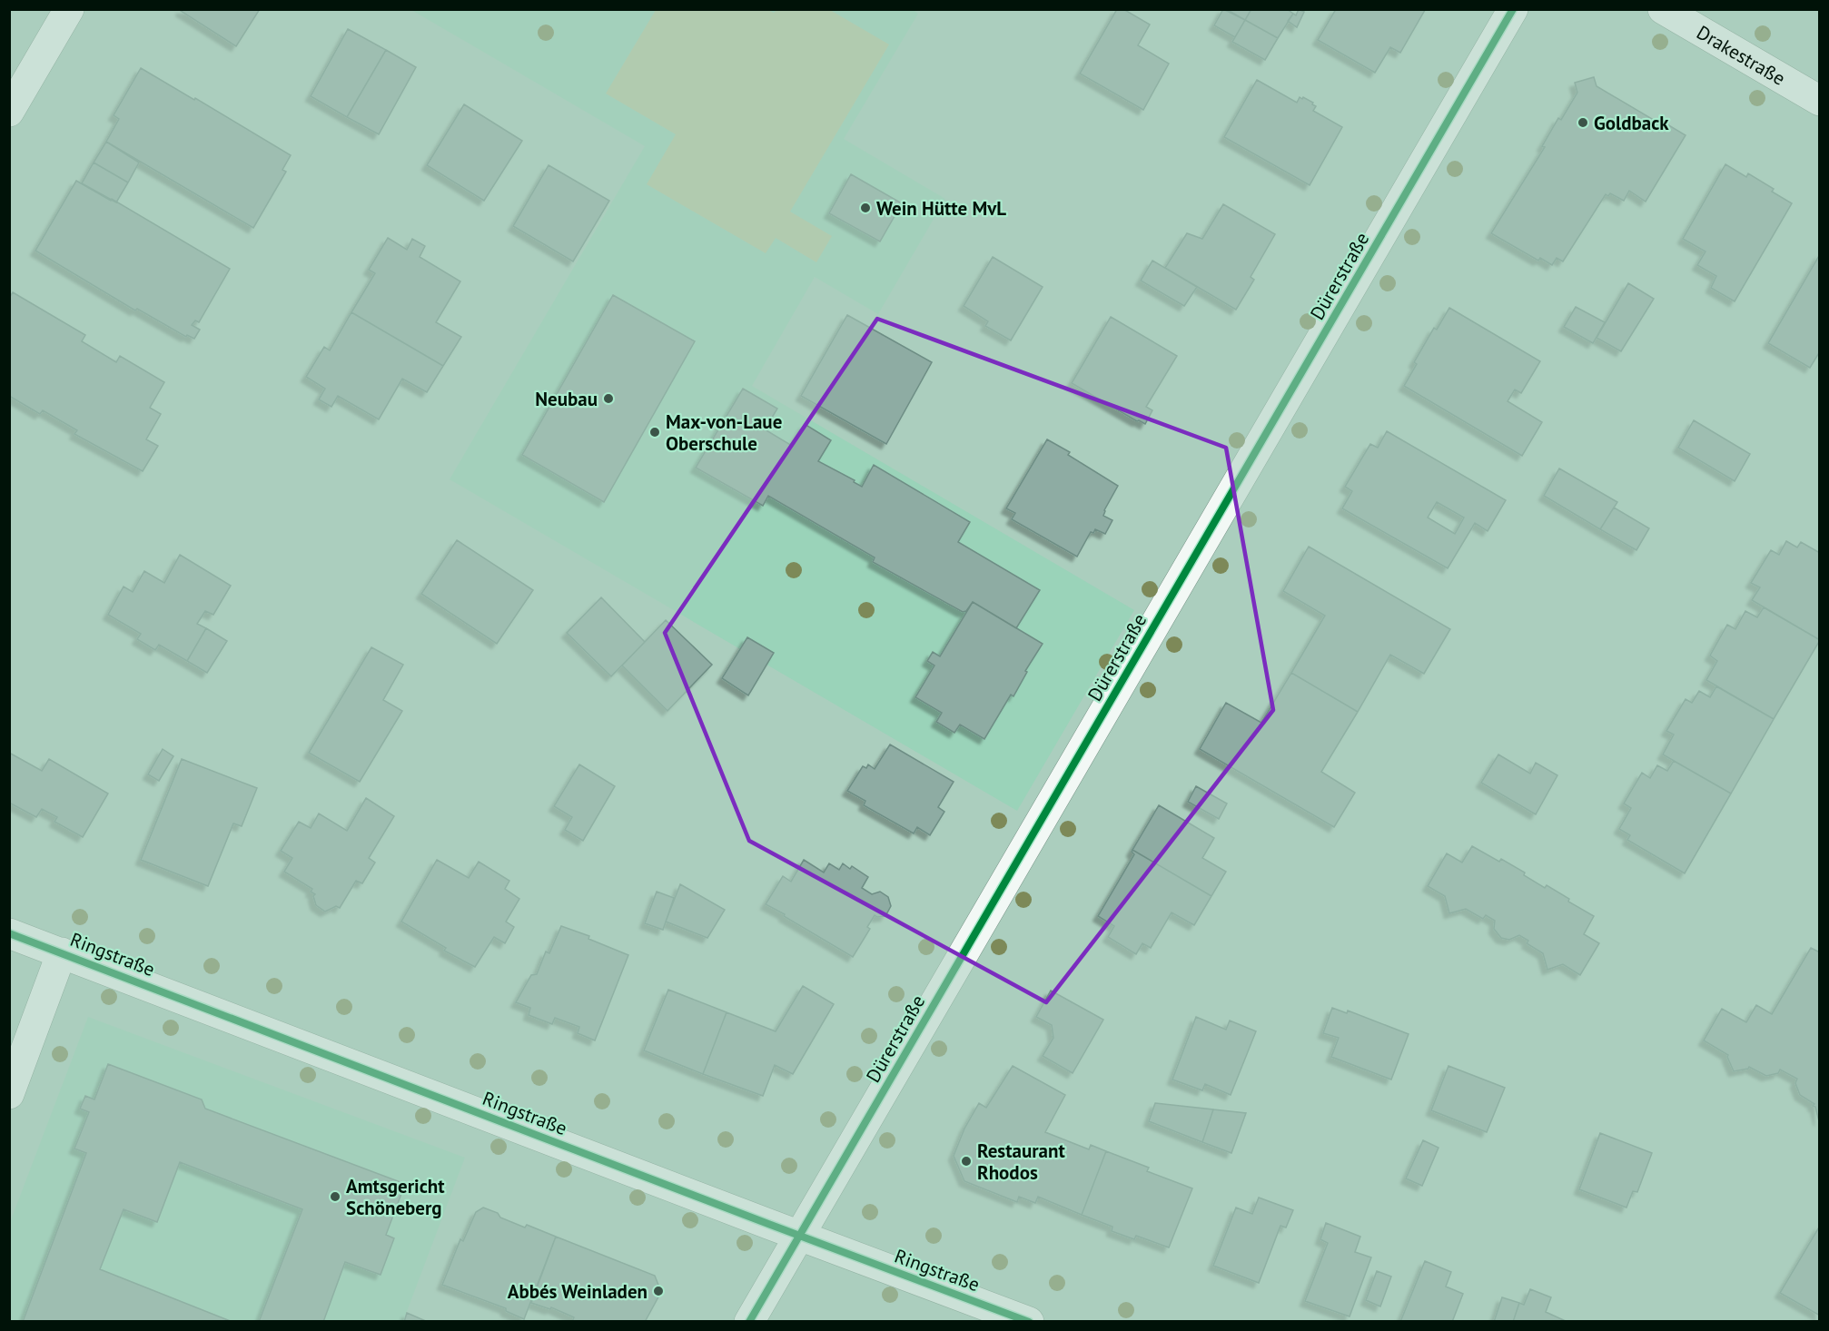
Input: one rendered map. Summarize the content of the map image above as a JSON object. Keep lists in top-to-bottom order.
{
  "streets": {
    "street": ["Drakestraße", "Dürerstraße", "Ringstraße"]
  },
  "crossings": [
    ["Dürerstraße", "Ringstraße"]
  ],
  "places": [
    "Goldback",
    "Wein Hütte MvL",
    "Neubau",
    "Max-von-Laue Oberschule",
    "Restaurant Rhodos",
    "Amtsgericht Schöneberg",
    "Abbés Weinladen"
  ]
}
